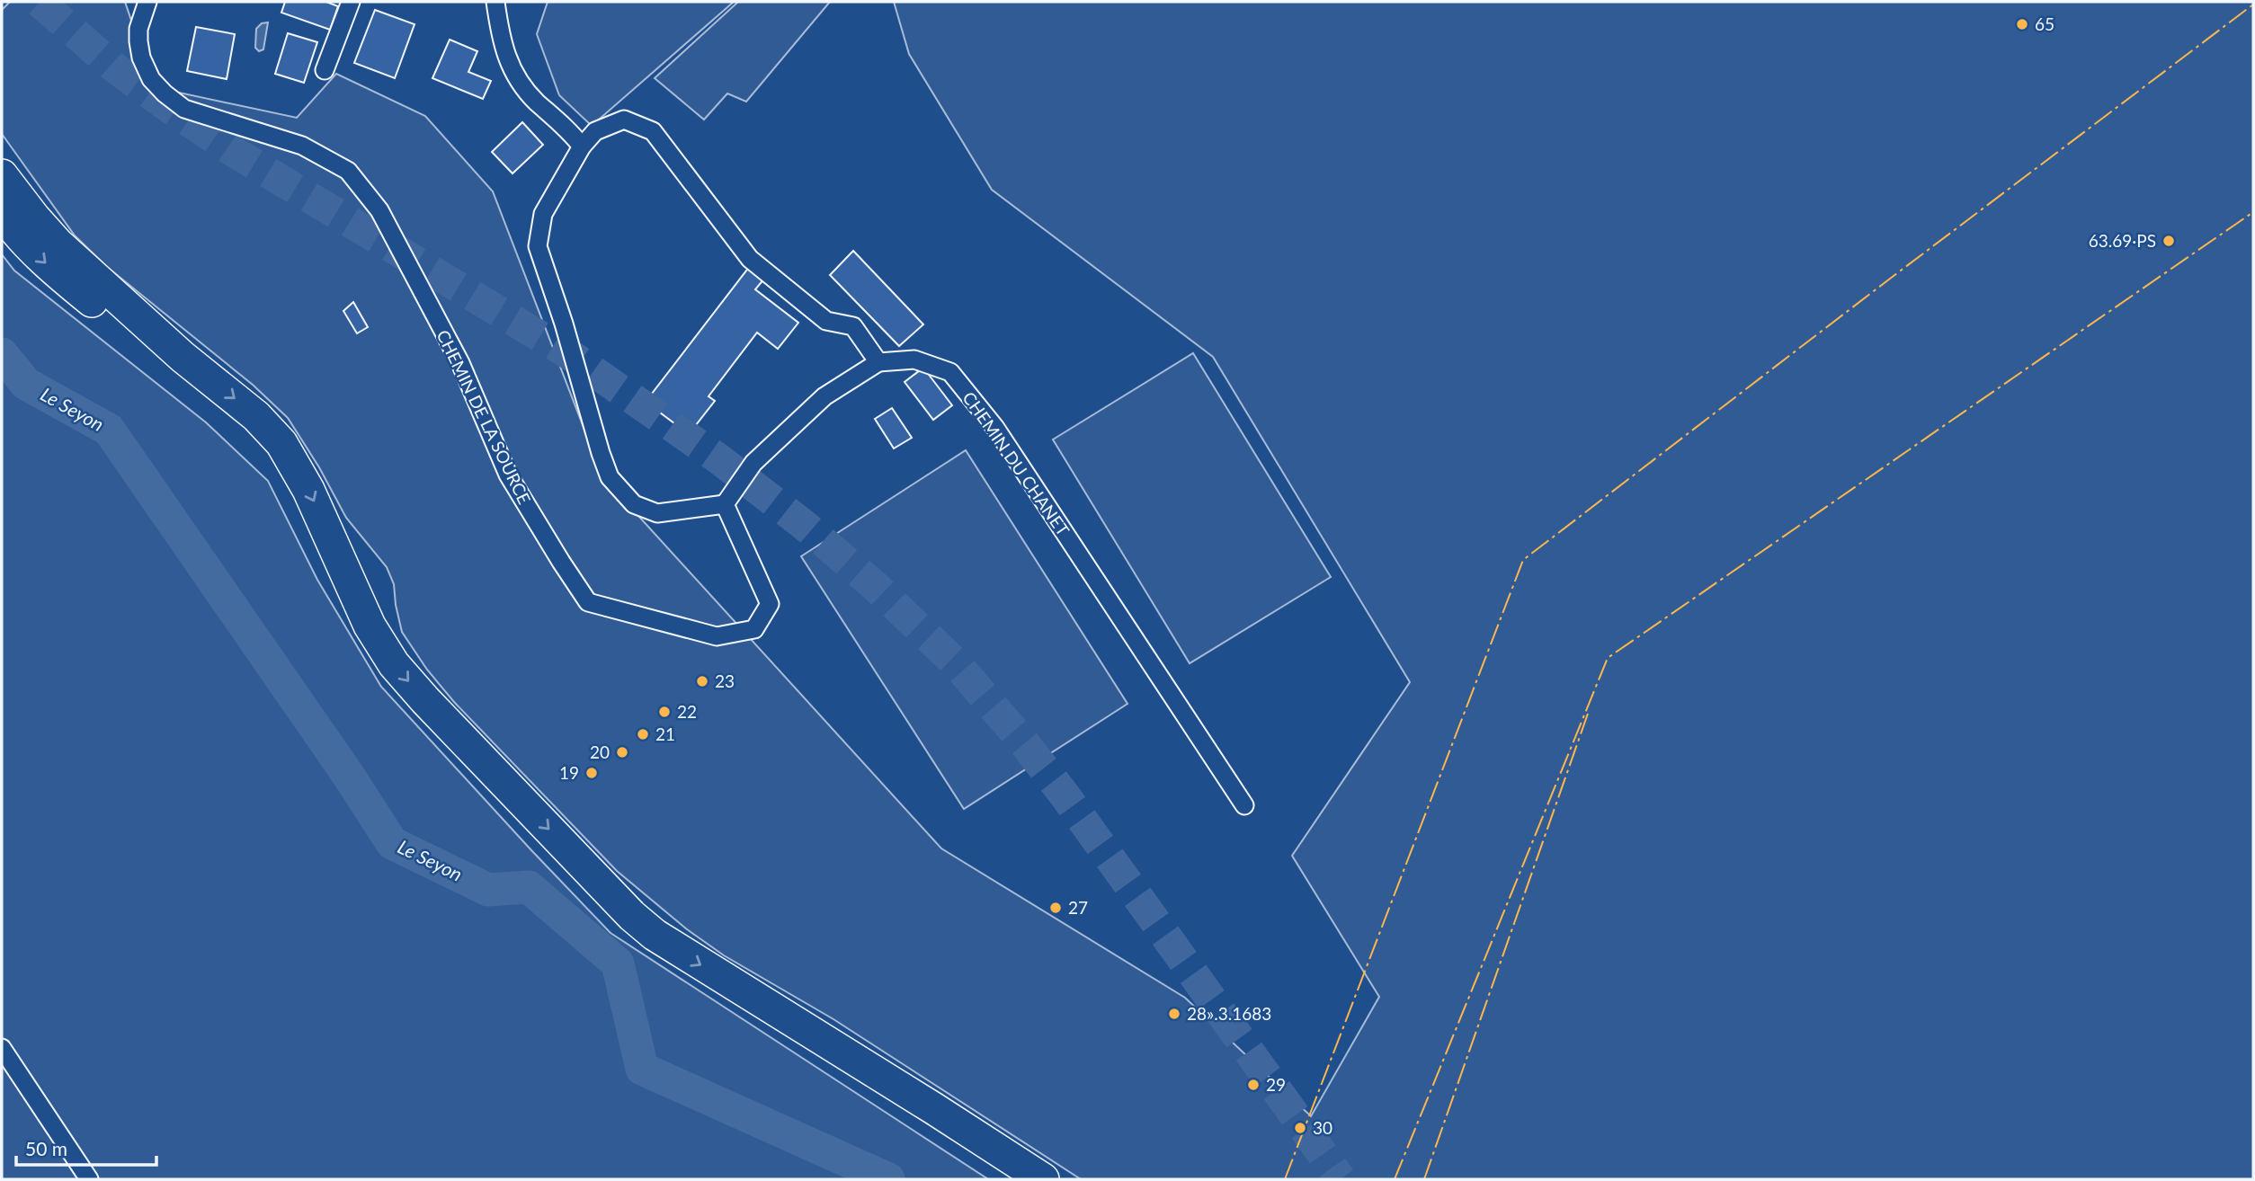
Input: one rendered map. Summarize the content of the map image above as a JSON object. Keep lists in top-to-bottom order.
{
  "streets": {
    "street": ["CHEMIN DE LA SOURCE", "CHEMIN DU CHANET"]
  },
  "water": ["Le Seyon"],
  "places": [
    "65",
    "63.69·PS",
    "23",
    "22",
    "21",
    "20",
    "19",
    "27",
    "28».3.1683",
    "29",
    "30"
  ],
  "scale_bar": "50 m"
}
